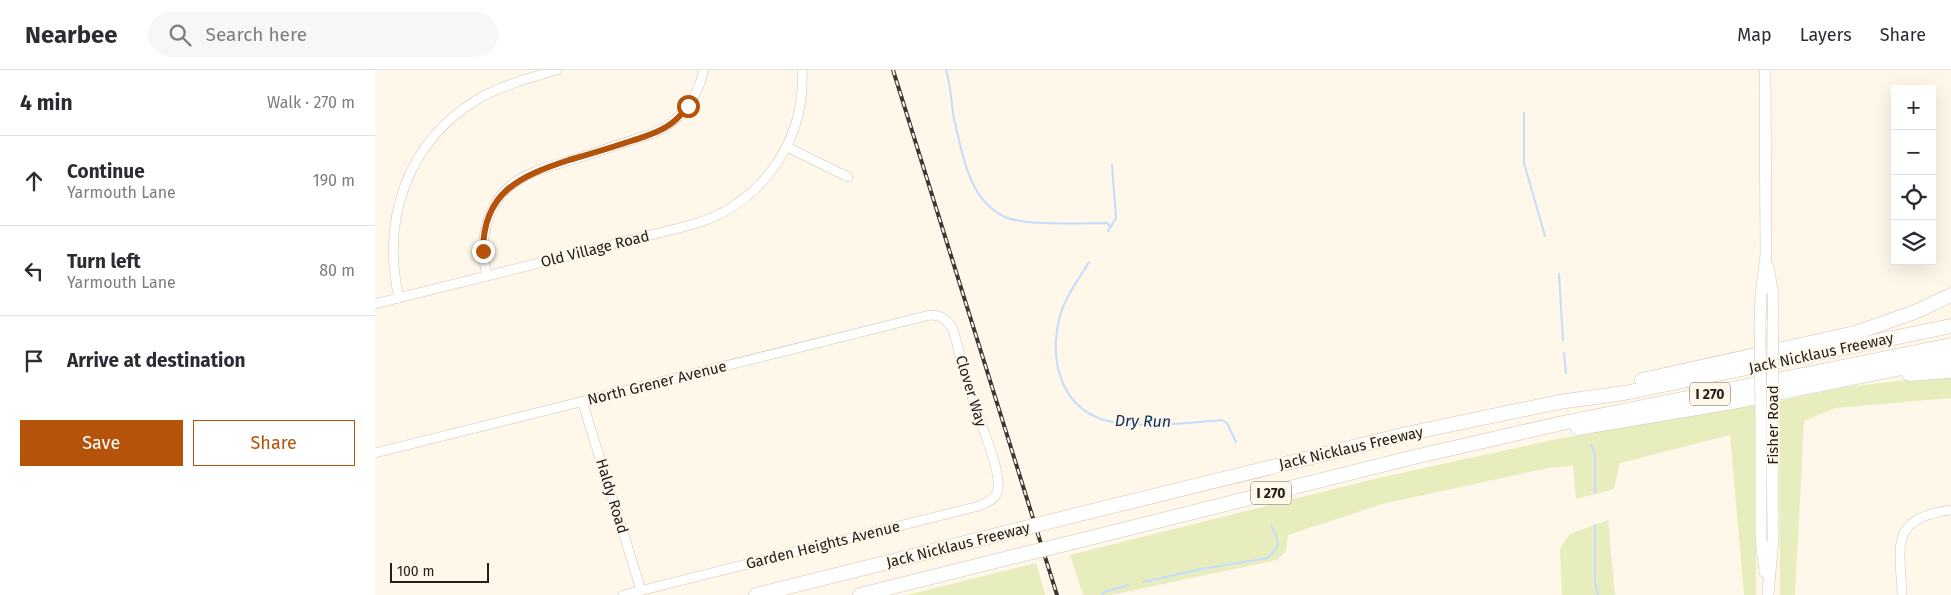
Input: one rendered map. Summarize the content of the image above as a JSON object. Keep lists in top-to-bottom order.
{
  "streets": {
    "highway": ["Jack Nicklaus Freeway", "I 270"],
    "main road": ["Fisher Road"],
    "street": [
      "Old Village Road",
      "North Grener Avenue",
      "Clover Way",
      "Haldy Road",
      "Garden Heights Avenue"
    ]
  },
  "crossings": [
    ["North Grener Avenue", "Clover Way"],
    ["North Grener Avenue", "Haldy Road"],
    ["Clover Way", "Garden Heights Avenue"],
    ["Haldy Road", "Garden Heights Avenue"]
  ],
  "water": ["Dry Run"],
  "scale_bar": "100 m",
  "page": {
    "header": "Nearbee",
    "search": "Search here",
    "nav": ["Map", "Layers", "Share"],
    "heading": ["4 min", "Walk · 270 m"],
    "map_buttons": ["+", "−"],
    "list": [
      ["Continue", "Yarmouth Lane", "190 m"],
      ["Turn left", "Yarmouth Lane", "80 m"],
      "Arrive at destination"
    ],
    "buttons": ["Save", "Share"],
    "scale": "100 m"
  }
}
